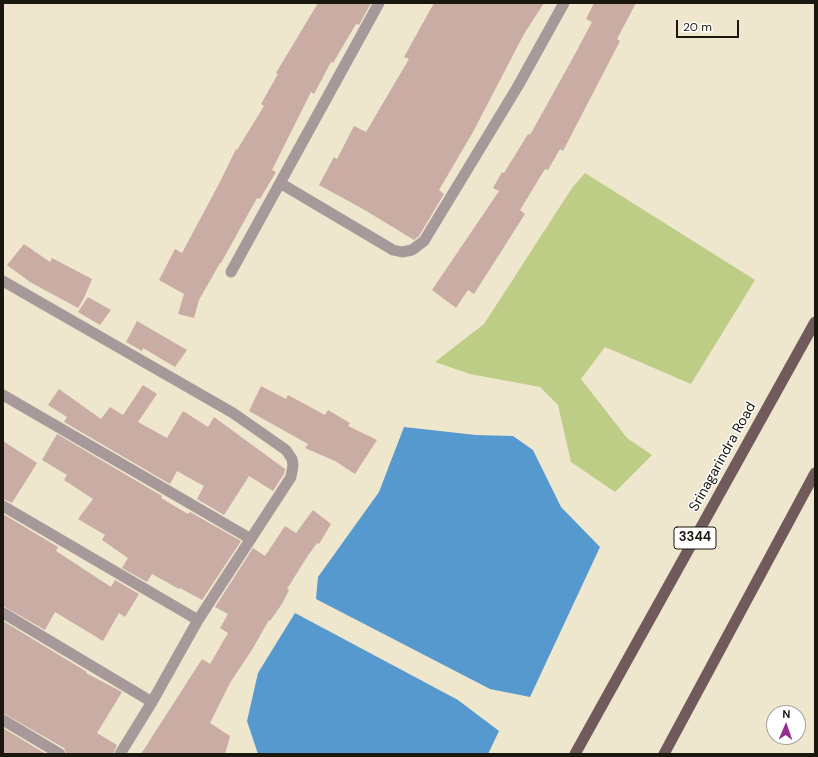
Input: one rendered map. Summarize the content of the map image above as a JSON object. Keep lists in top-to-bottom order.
{
  "streets": {
    "main road": ["Srinagarindra Road", "3344"]
  },
  "scale_bar": "20 m",
  "north": "top"
}
